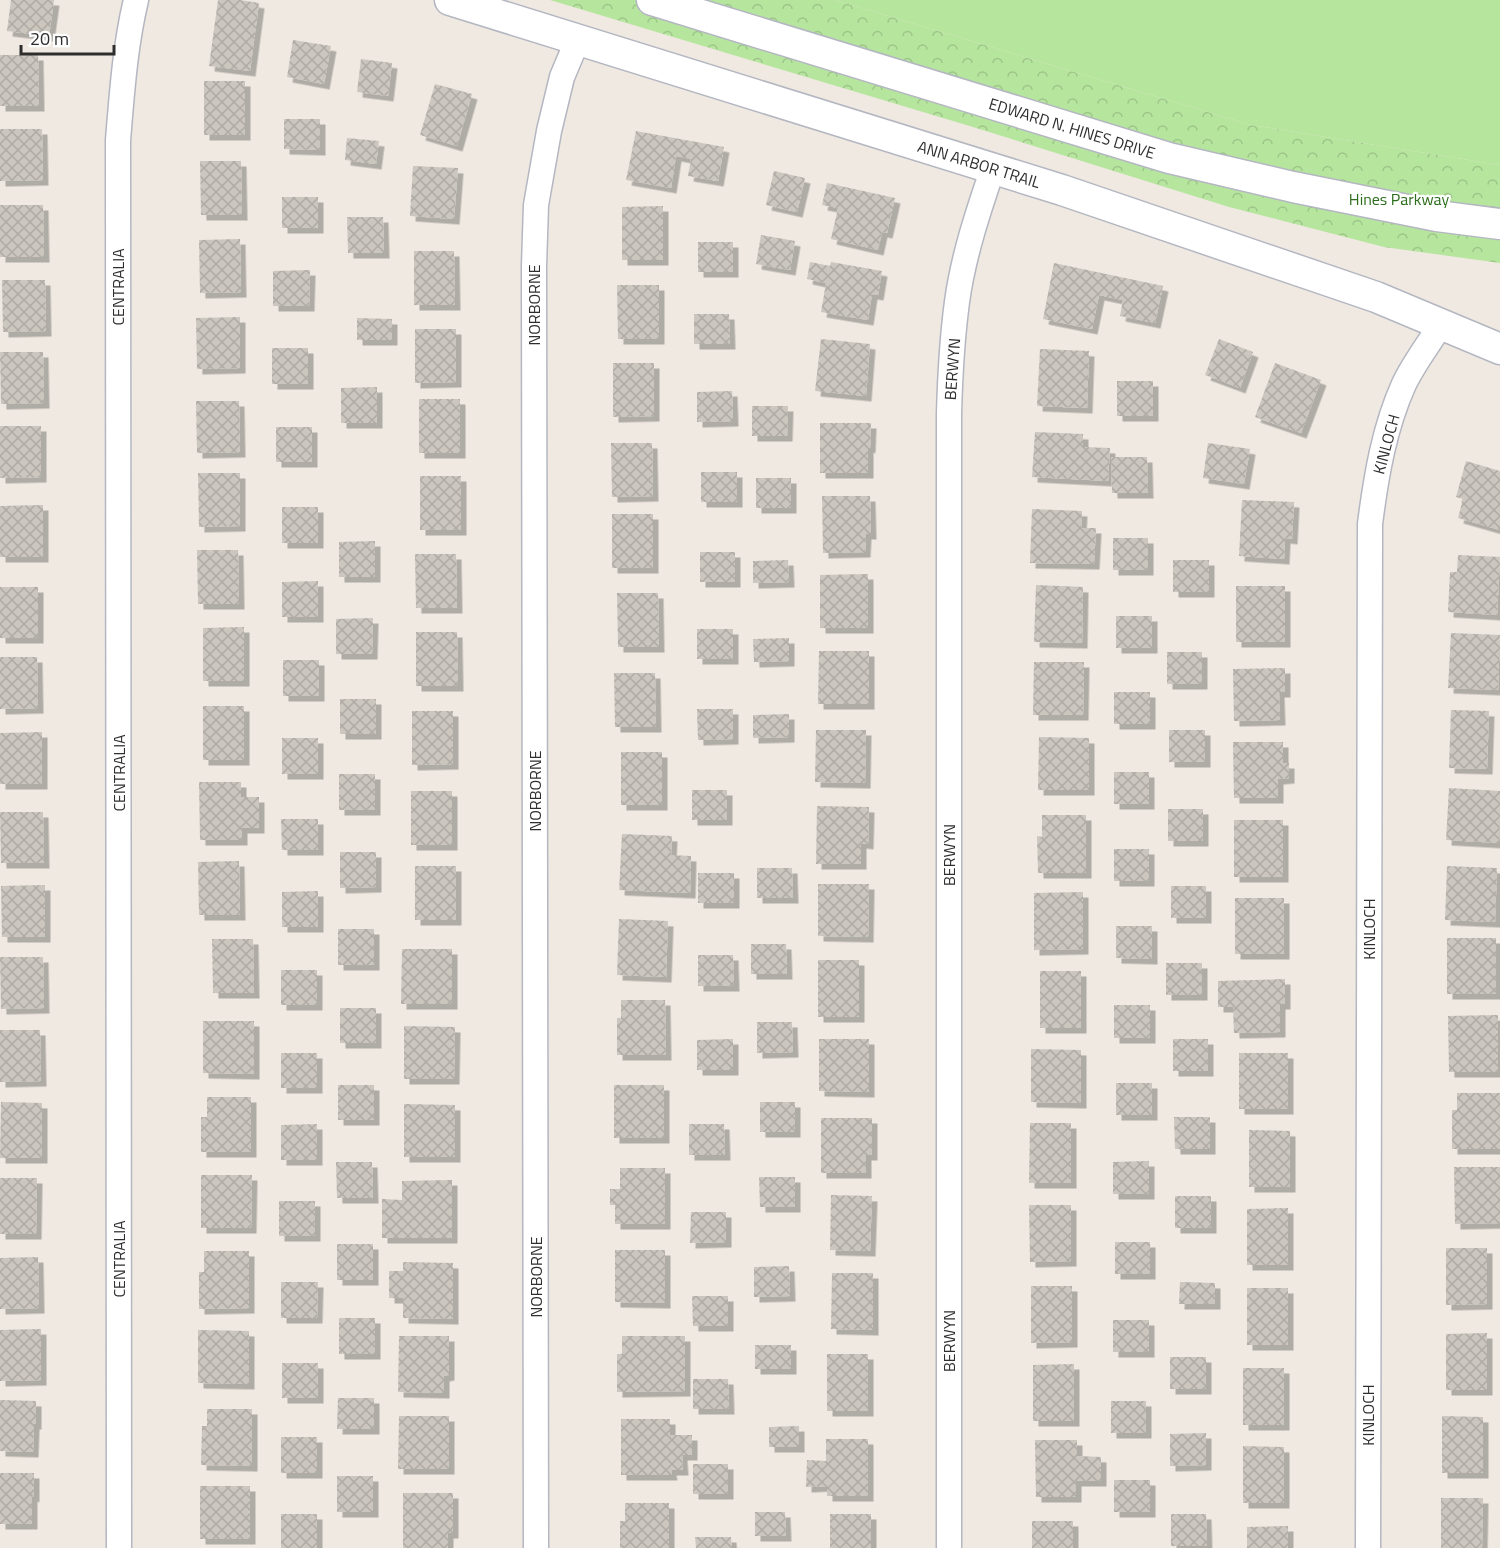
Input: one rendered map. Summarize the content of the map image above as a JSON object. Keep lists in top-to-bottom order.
{
  "streets": {
    "street": [
      "EDWARD N. HINES DRIVE",
      "ANN ARBOR TRAIL",
      "CENTRALIA",
      "NORBORNE",
      "BERWYN",
      "KINLOCH"
    ]
  },
  "crossings": [
    ["ANN ARBOR TRAIL", "NORBORNE"],
    ["ANN ARBOR TRAIL", "BERWYN"],
    ["ANN ARBOR TRAIL", "KINLOCH"]
  ],
  "parks": ["Hines Parkway"],
  "scale_bar": "20 m"
}
